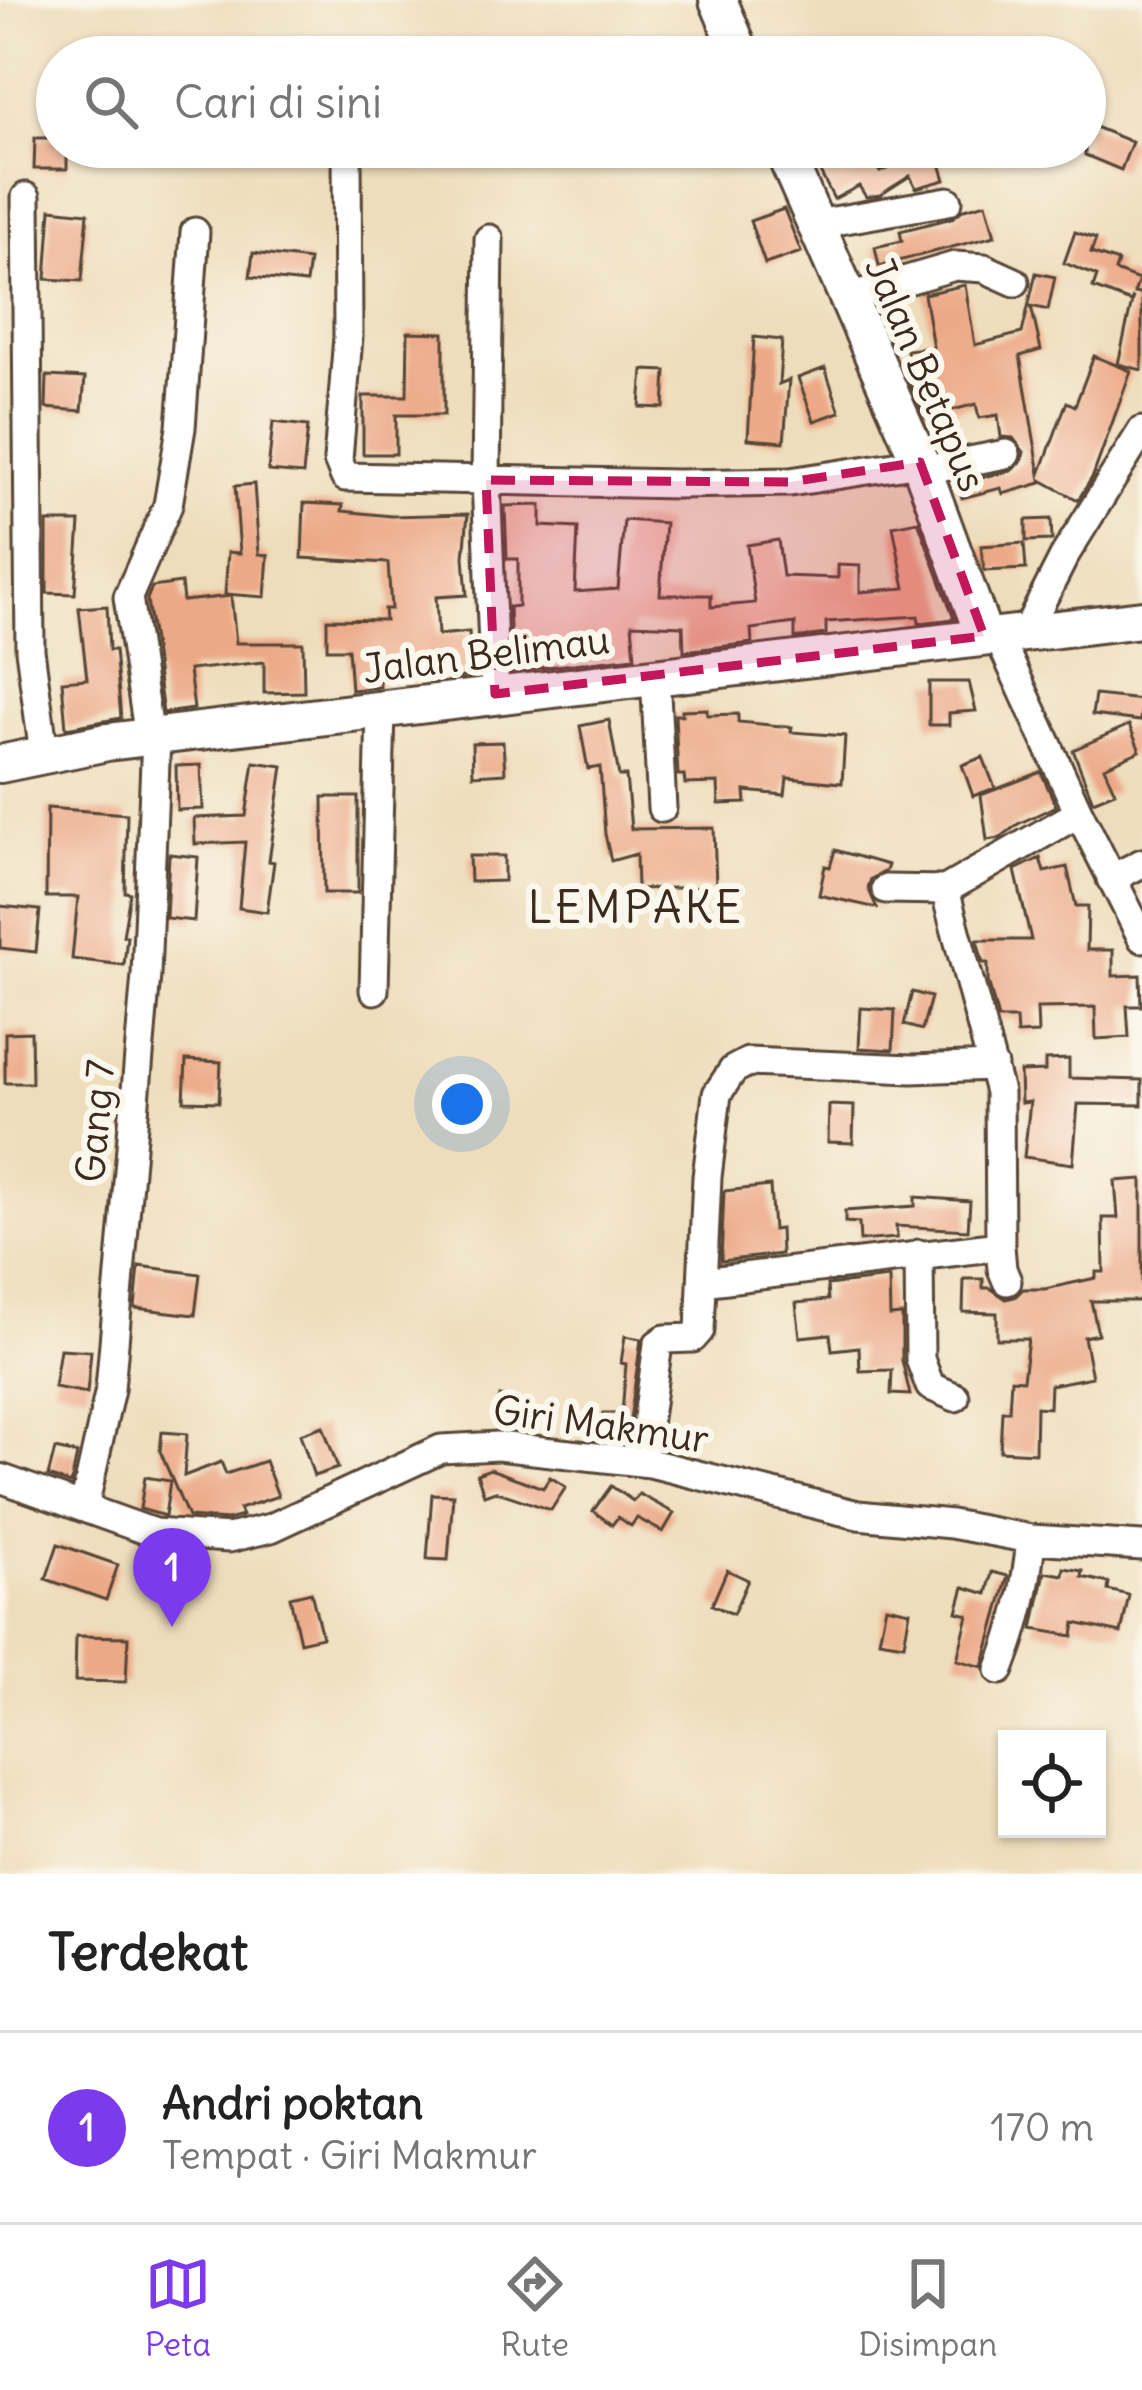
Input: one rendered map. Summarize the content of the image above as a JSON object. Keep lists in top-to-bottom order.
{
  "streets": {
    "street": [
      "Jalan Betapus",
      "Jalan Belimau",
      "Gang 7",
      "Giri Makmur"
    ]
  },
  "crossings": [
    ["Jalan Betapus", "Jalan Belimau"],
    ["Jalan Belimau", "Gang 7"],
    ["Gang 7", "Giri Makmur"]
  ],
  "districts": ["LEMPAKE"],
  "page": {
    "search": "Cari di sini",
    "pins": "1",
    "heading": "Terdekat",
    "list": [
      {
        "mark": "1",
        "name": "Andri poktan",
        "note": "Tempat · Giri Makmur",
        "value": "170 m"
      }
    ],
    "nav": ["Peta", "Rute", "Disimpan"]
  }
}
